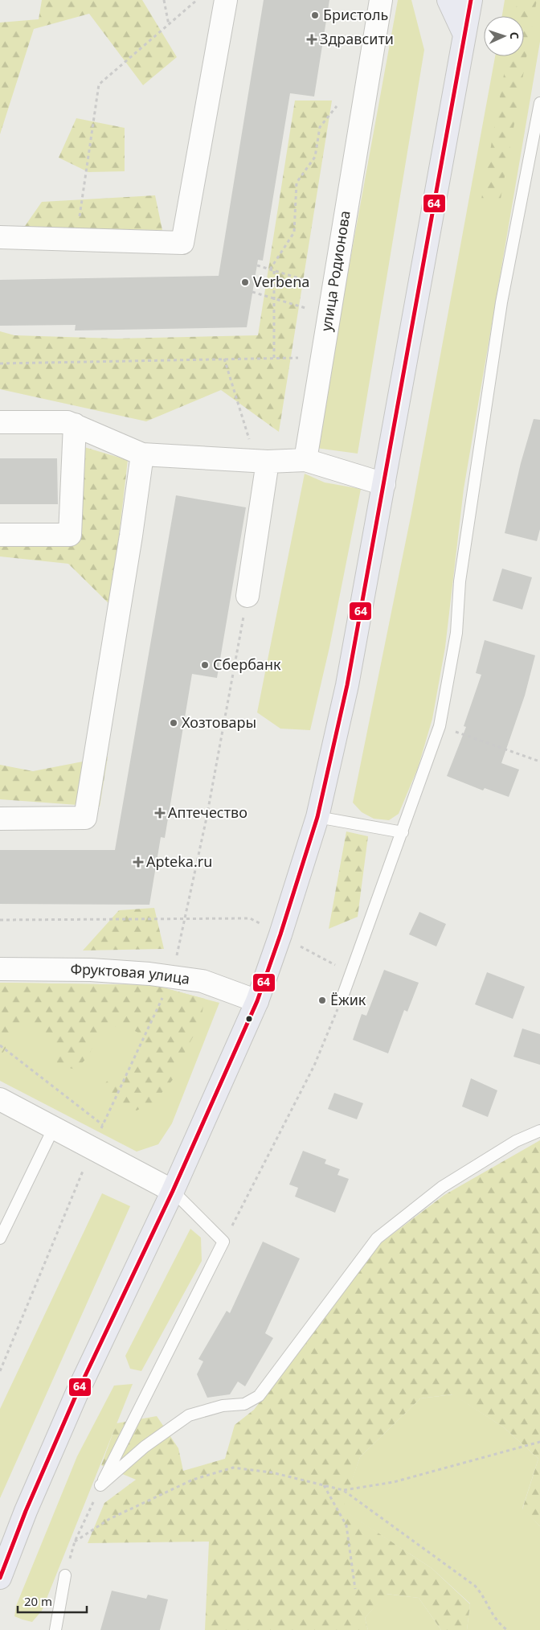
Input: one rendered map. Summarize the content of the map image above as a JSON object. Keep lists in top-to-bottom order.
{
  "streets": {
    "street": ["улица Родионова", "Фруктовая улица"]
  },
  "places": {
    "other": [
      "Бристоль",
      "Verbena",
      "Сбербанк",
      "Хозтовары",
      "Ёжик"
    ],
    "health": ["Здравсити", "Аптечество", "Apteka.ru"]
  },
  "lines": ["transit line 64"],
  "scale_bar": "20 m",
  "north": "right"
}
